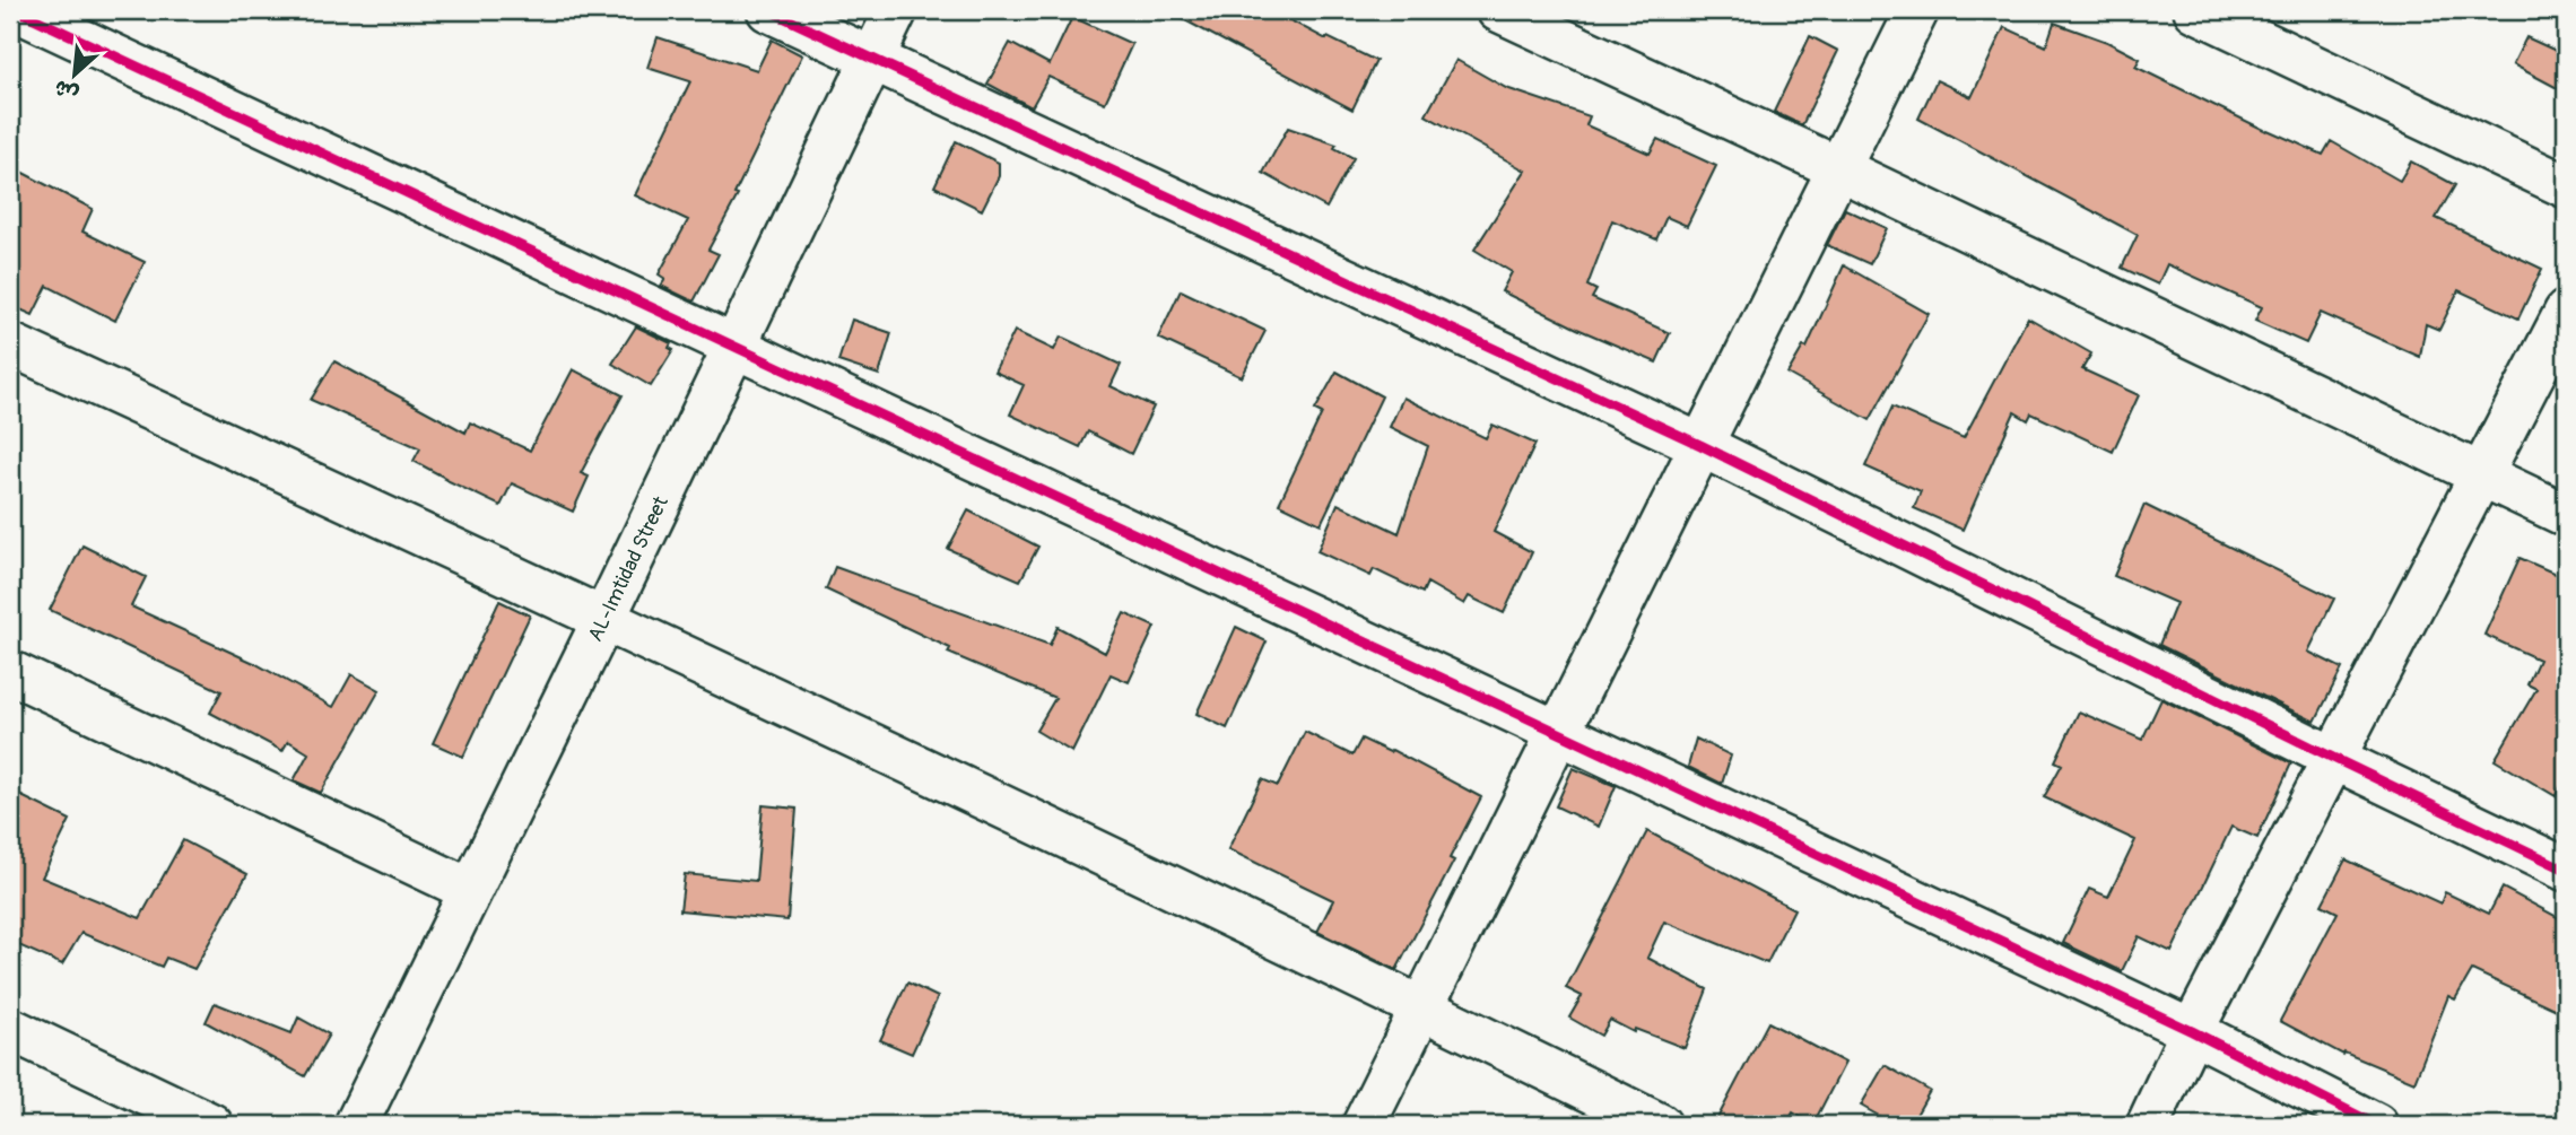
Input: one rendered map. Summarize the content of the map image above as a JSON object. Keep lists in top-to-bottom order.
{
  "streets": {
    "street": ["AL-Imtidad Street"]
  },
  "north": "bottom left"
}
